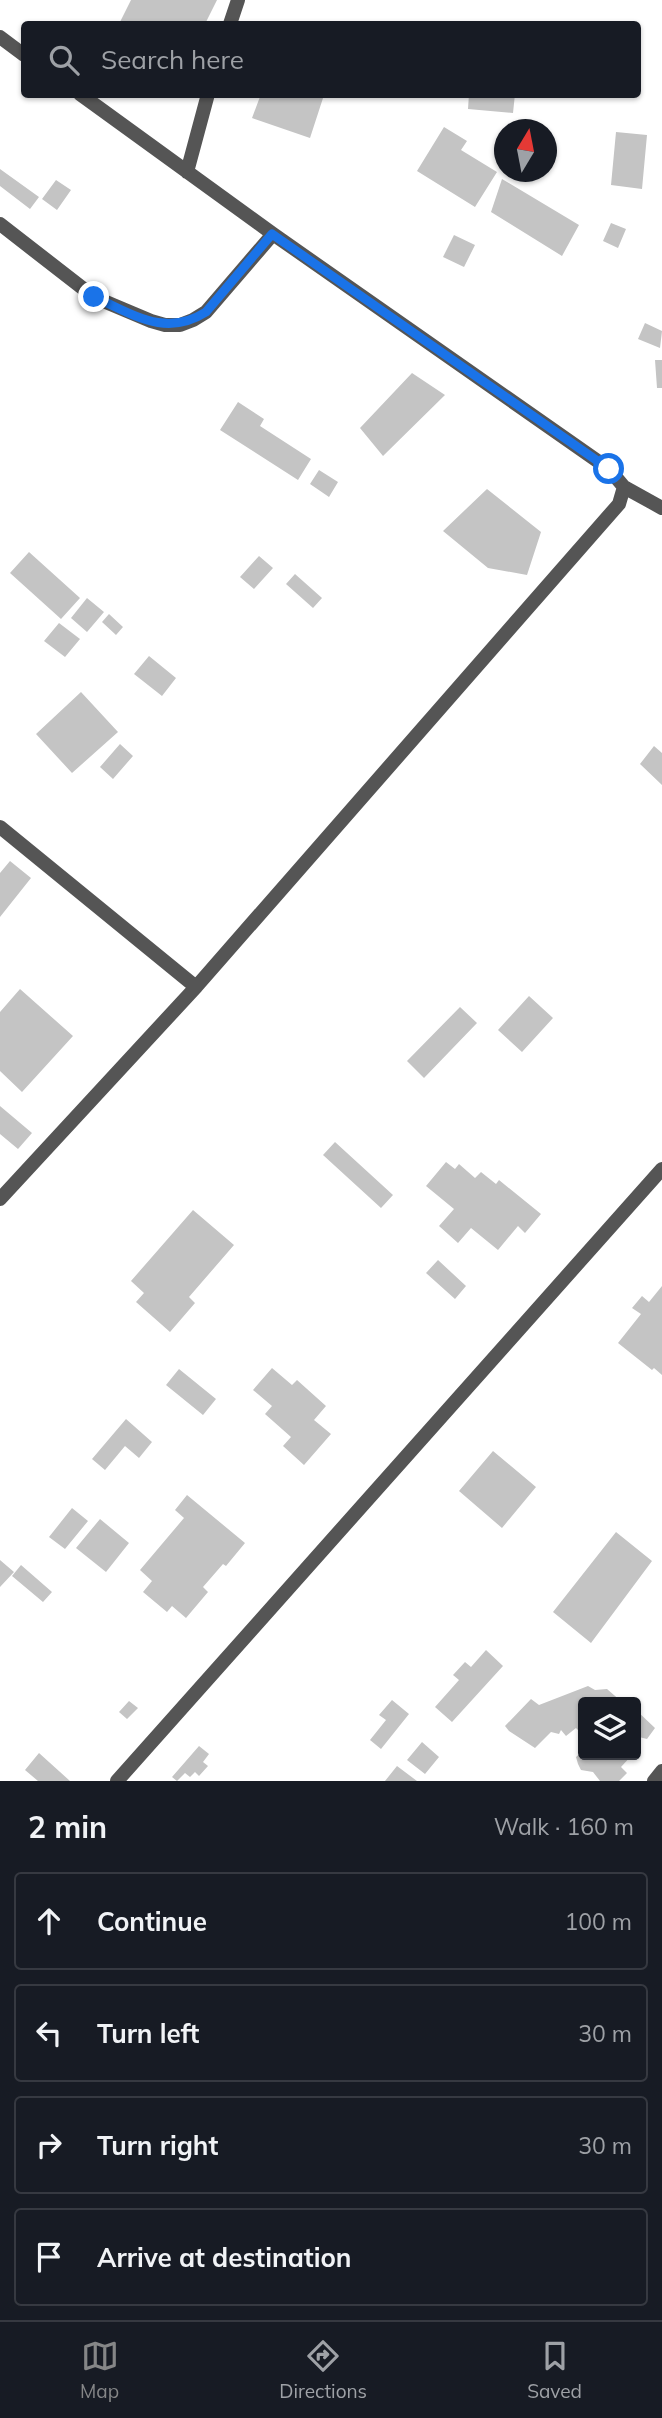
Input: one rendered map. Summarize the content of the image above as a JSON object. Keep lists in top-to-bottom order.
{
  "north": "top",
  "page": {
    "search": "Search here",
    "heading": ["2 min", "Walk · 160 m"],
    "list": [
      ["Continue", "100 m"],
      ["Turn left", "30 m"],
      ["Turn right", "30 m"],
      "Arrive at destination"
    ],
    "nav": ["Map", "Directions", "Saved"]
  }
}
